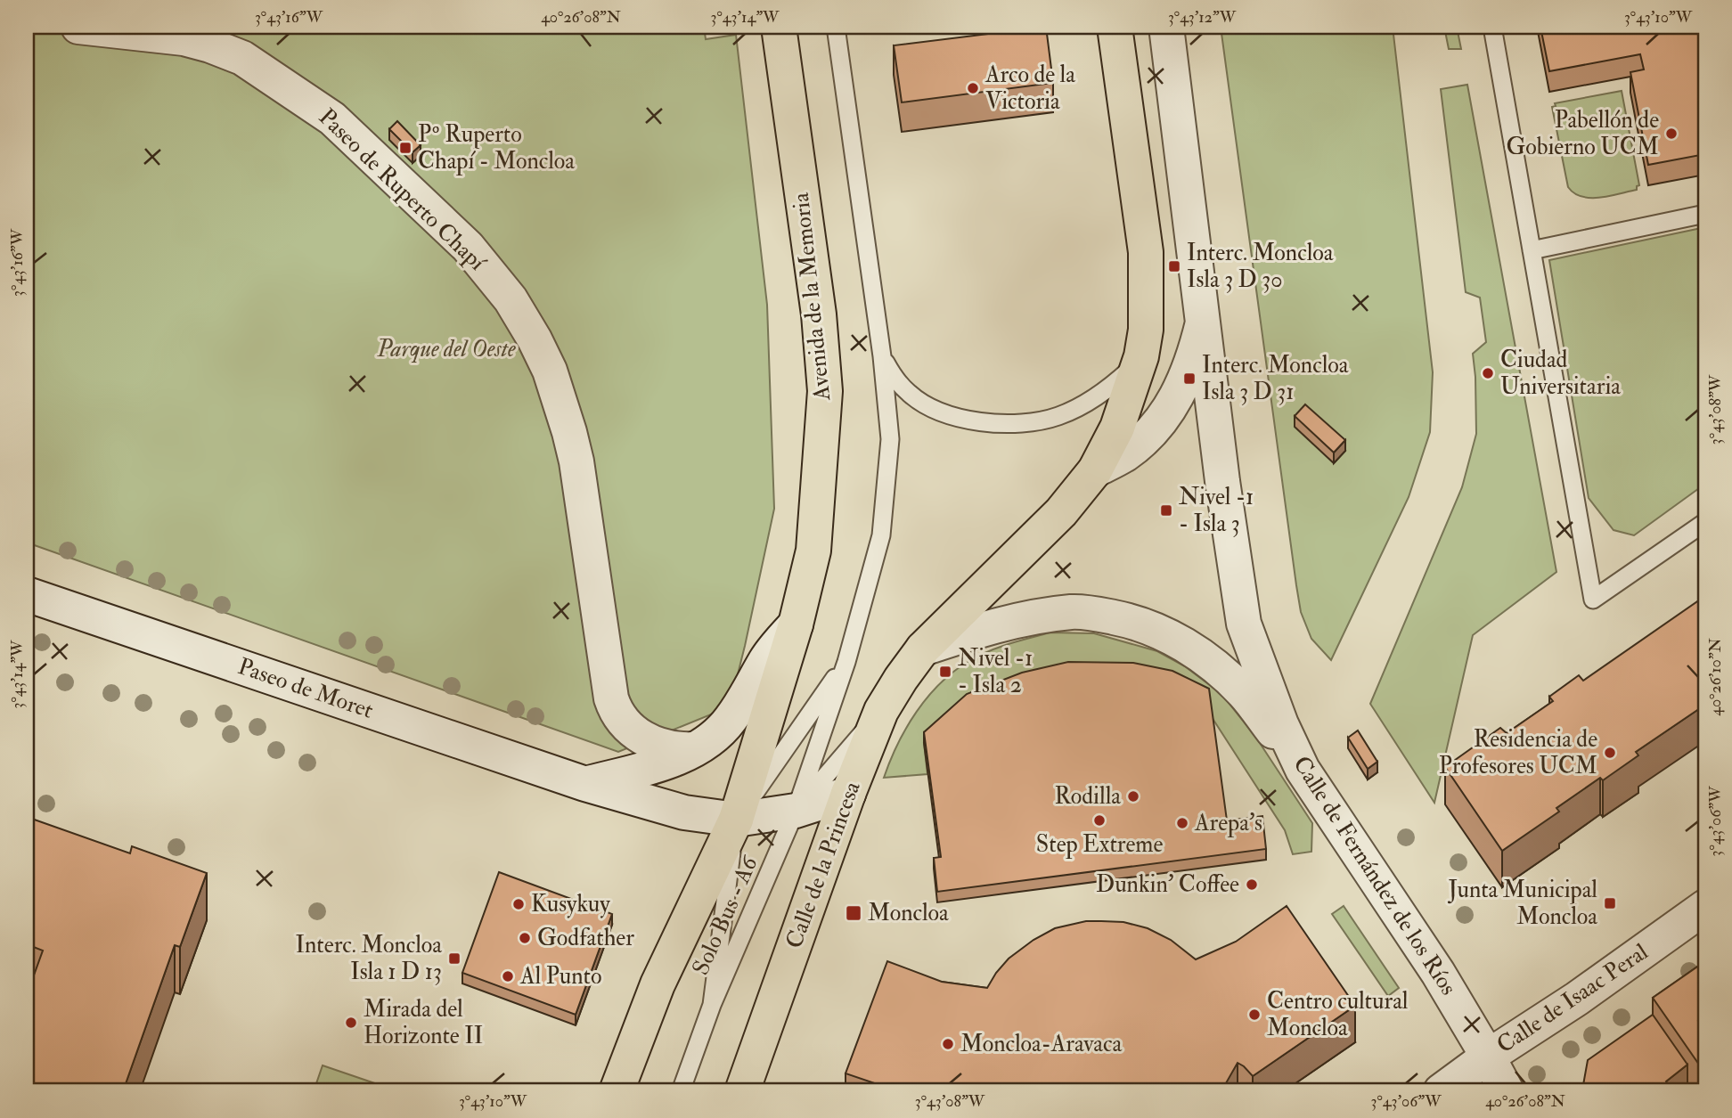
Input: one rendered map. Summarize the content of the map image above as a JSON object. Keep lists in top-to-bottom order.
{
  "streets": {
    "main road": ["Avenida de la Memoria", "Calle de la Princesa"],
    "street": [
      "Paseo de Ruperto Chapí",
      "Paseo de Moret",
      "Calle de Fernández de los Ríos",
      "Calle de Isaac Peral"
    ],
    "lane": ["Solo Bus - A6"]
  },
  "crossings": [
    ["Avenida de la Memoria", "Paseo de Moret"],
    ["Paseo de Moret", "Calle de la Princesa"],
    ["Paseo de Moret", "Solo Bus - A6"],
    ["Calle de Fernández de los Ríos", "Calle de Isaac Peral"]
  ],
  "parks": ["Parque del Oeste"],
  "places": {
    "other": [
      "Arco de la Victoria",
      "Pabellón de Gobierno UCM",
      "Ciudad Universitaria",
      "Residencia de Profesores UCM",
      "Rodilla",
      "Step Extreme",
      "Arepa's",
      "Dunkin' Coffee",
      "Kusykuy",
      "Godfather",
      "Al Punto",
      "Centro cultural Moncloa",
      "Mirada del Horizonte II",
      "Moncloa-Aravaca"
    ],
    "transit": [
      "Pº Ruperto Chapí - Moncloa",
      "Interc. Moncloa Isla 3 D 30",
      "Interc. Moncloa Isla 3 D 31",
      "Nivel -1 - Isla 3",
      "Nivel -1 - Isla 2",
      "Junta Municipal Moncloa",
      "Moncloa",
      "Interc. Moncloa Isla 1 D 13"
    ]
  },
  "coordinates": [
    "3°43'16\"W",
    "40°26'08\"N",
    "3°43'14\"W",
    "3°43'12\"W",
    "3°43'10\"W",
    "3°43'08\"W",
    "40°26'10\"N",
    "3°43'06\"W"
  ]
}
